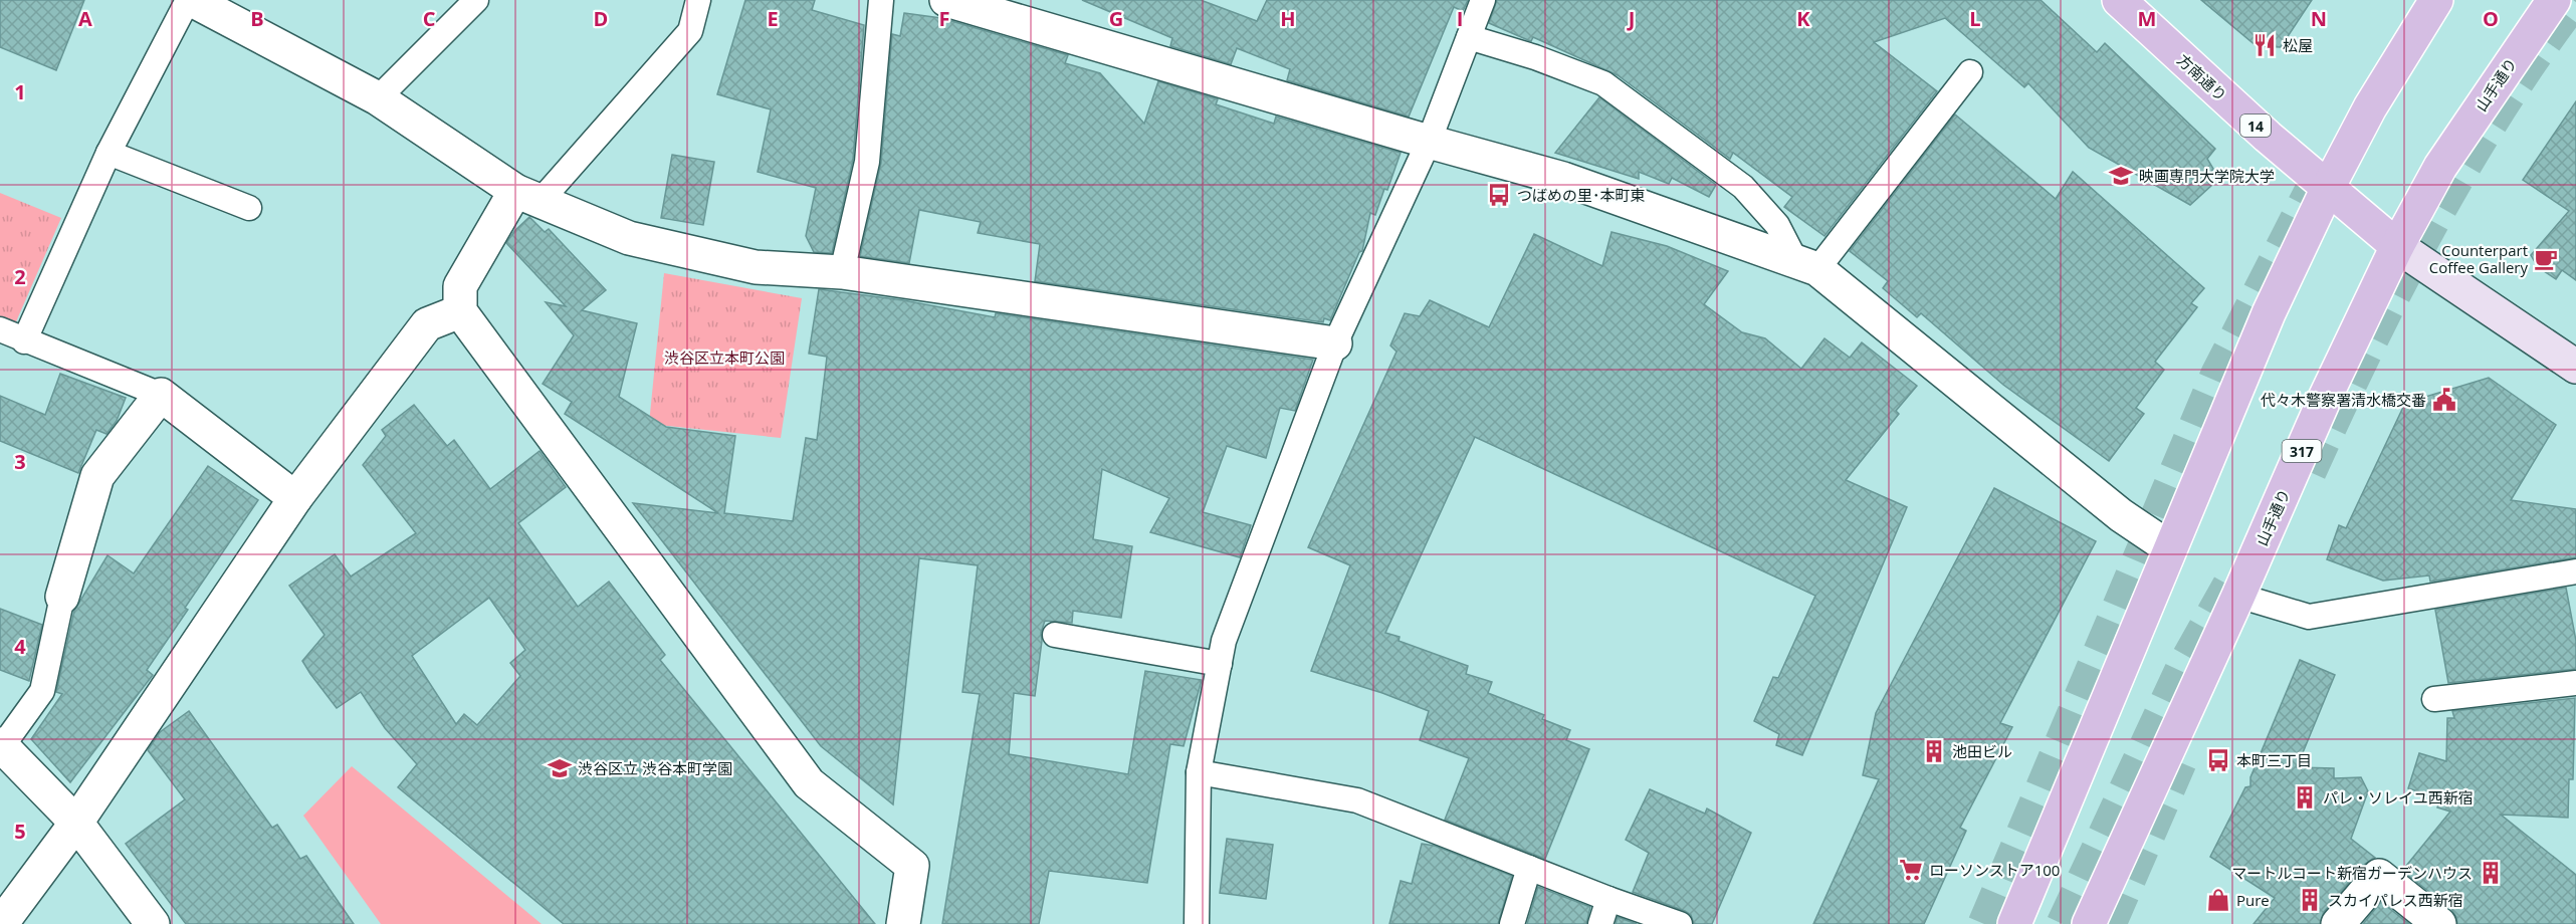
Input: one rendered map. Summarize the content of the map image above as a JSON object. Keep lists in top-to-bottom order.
{
  "streets": {
    "main road": [
      "方南通り",
      "山手通り",
      "14",
      "317"
    ]
  },
  "crossings": [
    ["方南通り", "山手通り"]
  ],
  "parks": ["渋谷区立本町公園"],
  "places": {
    "restaurant": ["松屋"],
    "school or university": ["映画専門大学院大学", "渋谷区立 渋谷本町学園"],
    "bus stop": ["つばめの里･本町東", "本町三丁目"],
    "cafe": ["Counterpart Coffee Gallery"],
    "public building": ["代々木警察署清水橋交番"],
    "building": [
      "池田ビル",
      "パレ・ソレイユ西新宿",
      "マートルコート新宿ガーデンハウス",
      "スカイパレス西新宿"
    ],
    "supermarket": ["ローソンストア100"],
    "shop": ["Pure"]
  },
  "grid": {
    "columns": [
      "A",
      "B",
      "C",
      "D",
      "E",
      "F",
      "G",
      "H",
      "I",
      "J",
      "K",
      "L",
      "M",
      "N",
      "O"
    ],
    "rows": [
      "1",
      "2",
      "3",
      "4",
      "5"
    ]
  }
}
